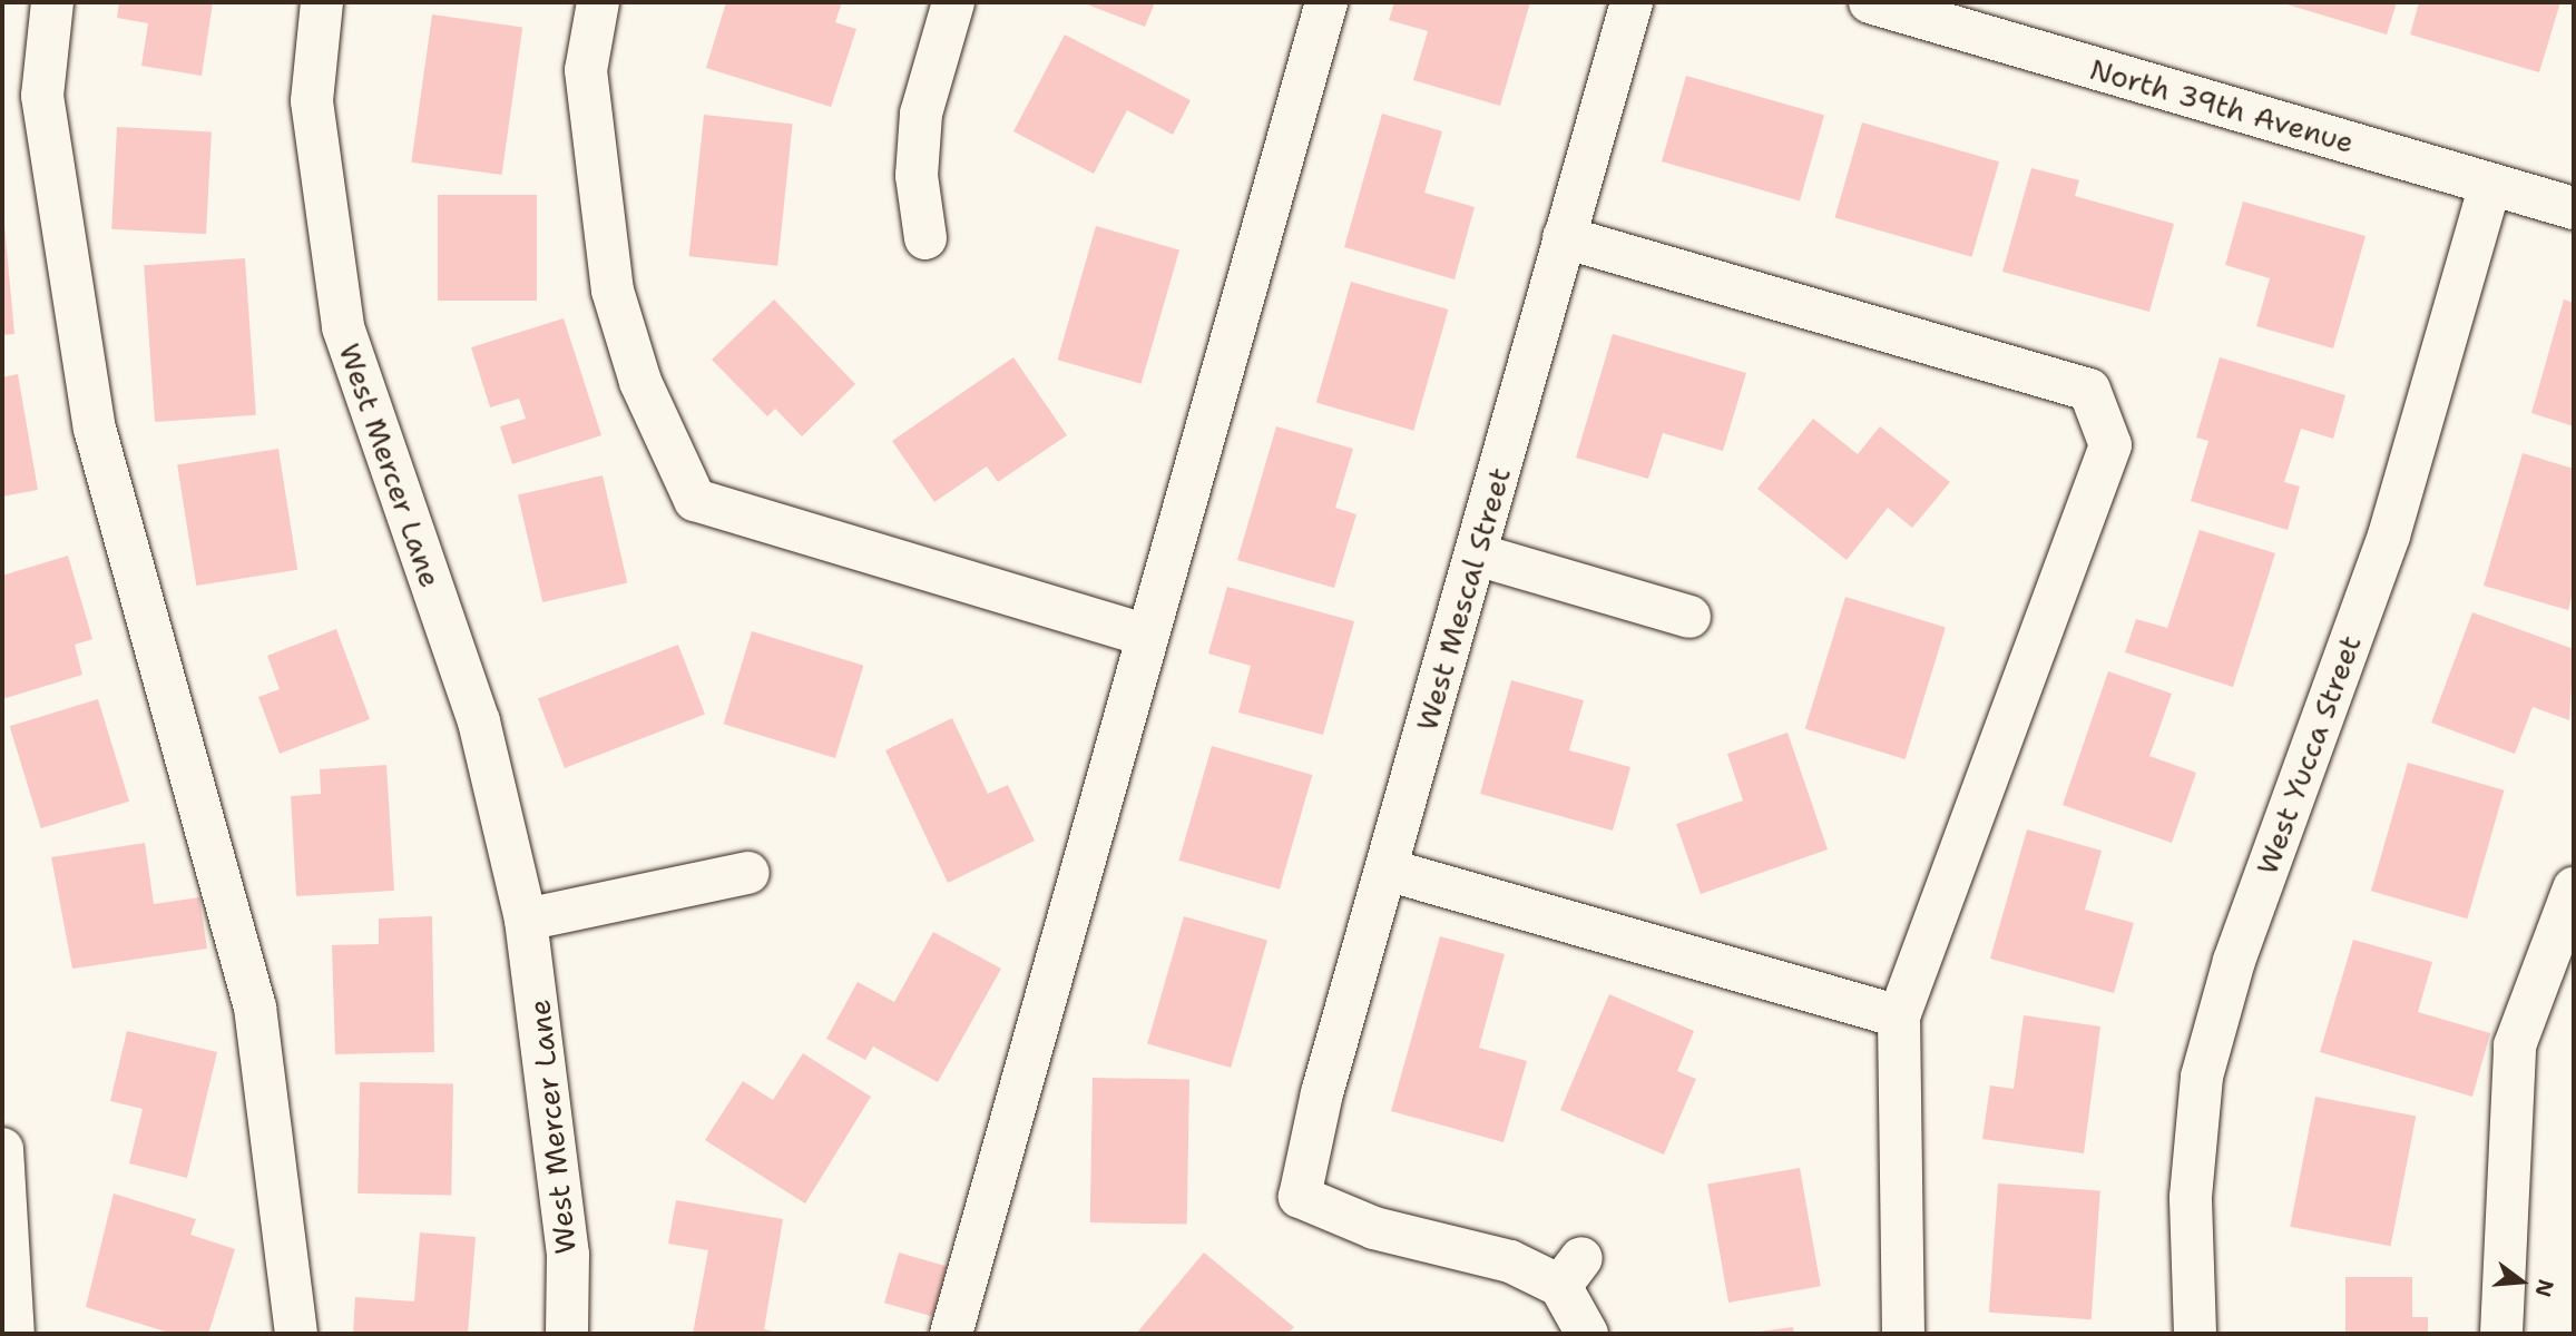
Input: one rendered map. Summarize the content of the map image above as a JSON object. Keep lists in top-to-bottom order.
{
  "streets": {
    "street": [
      "North 39th Avenue",
      "West Mercer Lane",
      "West Mescal Street",
      "West Yucca Street"
    ]
  },
  "crossings": [
    ["North 39th Avenue", "West Yucca Street"]
  ],
  "north": "right"
}
